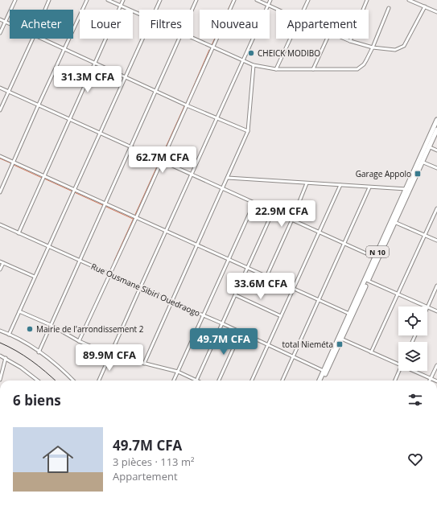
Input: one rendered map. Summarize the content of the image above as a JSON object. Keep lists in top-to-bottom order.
{
  "streets": {
    "main road": ["N 10"],
    "street": ["Rue Ousmane Sibiri Ouedraogo"]
  },
  "crossings": [
    ["N 10", "Rue Ousmane Sibiri Ouedraogo"]
  ],
  "places": {
    "other": ["CHEICK MODIBO", "Mairie de l'arrondissement 2"],
    "transit": ["Garage Appolo", "total Nieméta"]
  },
  "page": {
    "chip": [
      "Acheter",
      "Louer",
      "Filtres",
      "Nouveau",
      "Appartement"
    ],
    "price": [
      "31.3M CFA",
      "62.7M CFA",
      "22.9M CFA",
      "33.6M CFA",
      "49.7M CFA",
      "89.9M CFA"
    ],
    "heading": "6 biens",
    "list": [
      {
        "name": "49.7M CFA",
        "note": "3 pièces · 113 m² · Appartement"
      }
    ]
  }
}
